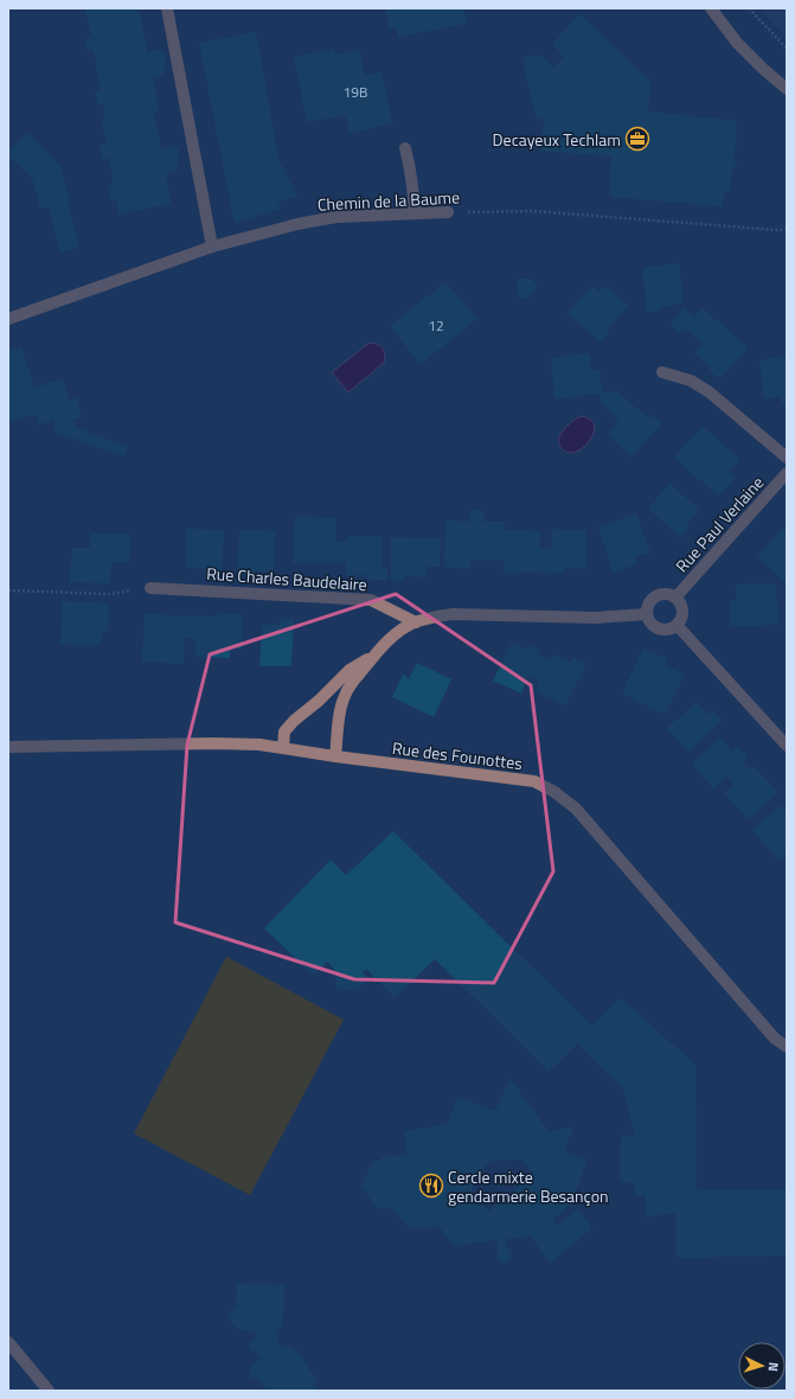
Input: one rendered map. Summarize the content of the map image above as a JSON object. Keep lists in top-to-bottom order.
{
  "streets": {
    "street": [
      "Chemin de la Baume",
      "Rue Paul Verlaine",
      "Rue Charles Baudelaire",
      "Rue des Founottes"
    ]
  },
  "places": {
    "office": ["Decayeux Techlam"],
    "restaurant": ["Cercle mixte gendarmerie Besançon"]
  },
  "house_numbers": ["19B", "12"],
  "north": "right"
}
